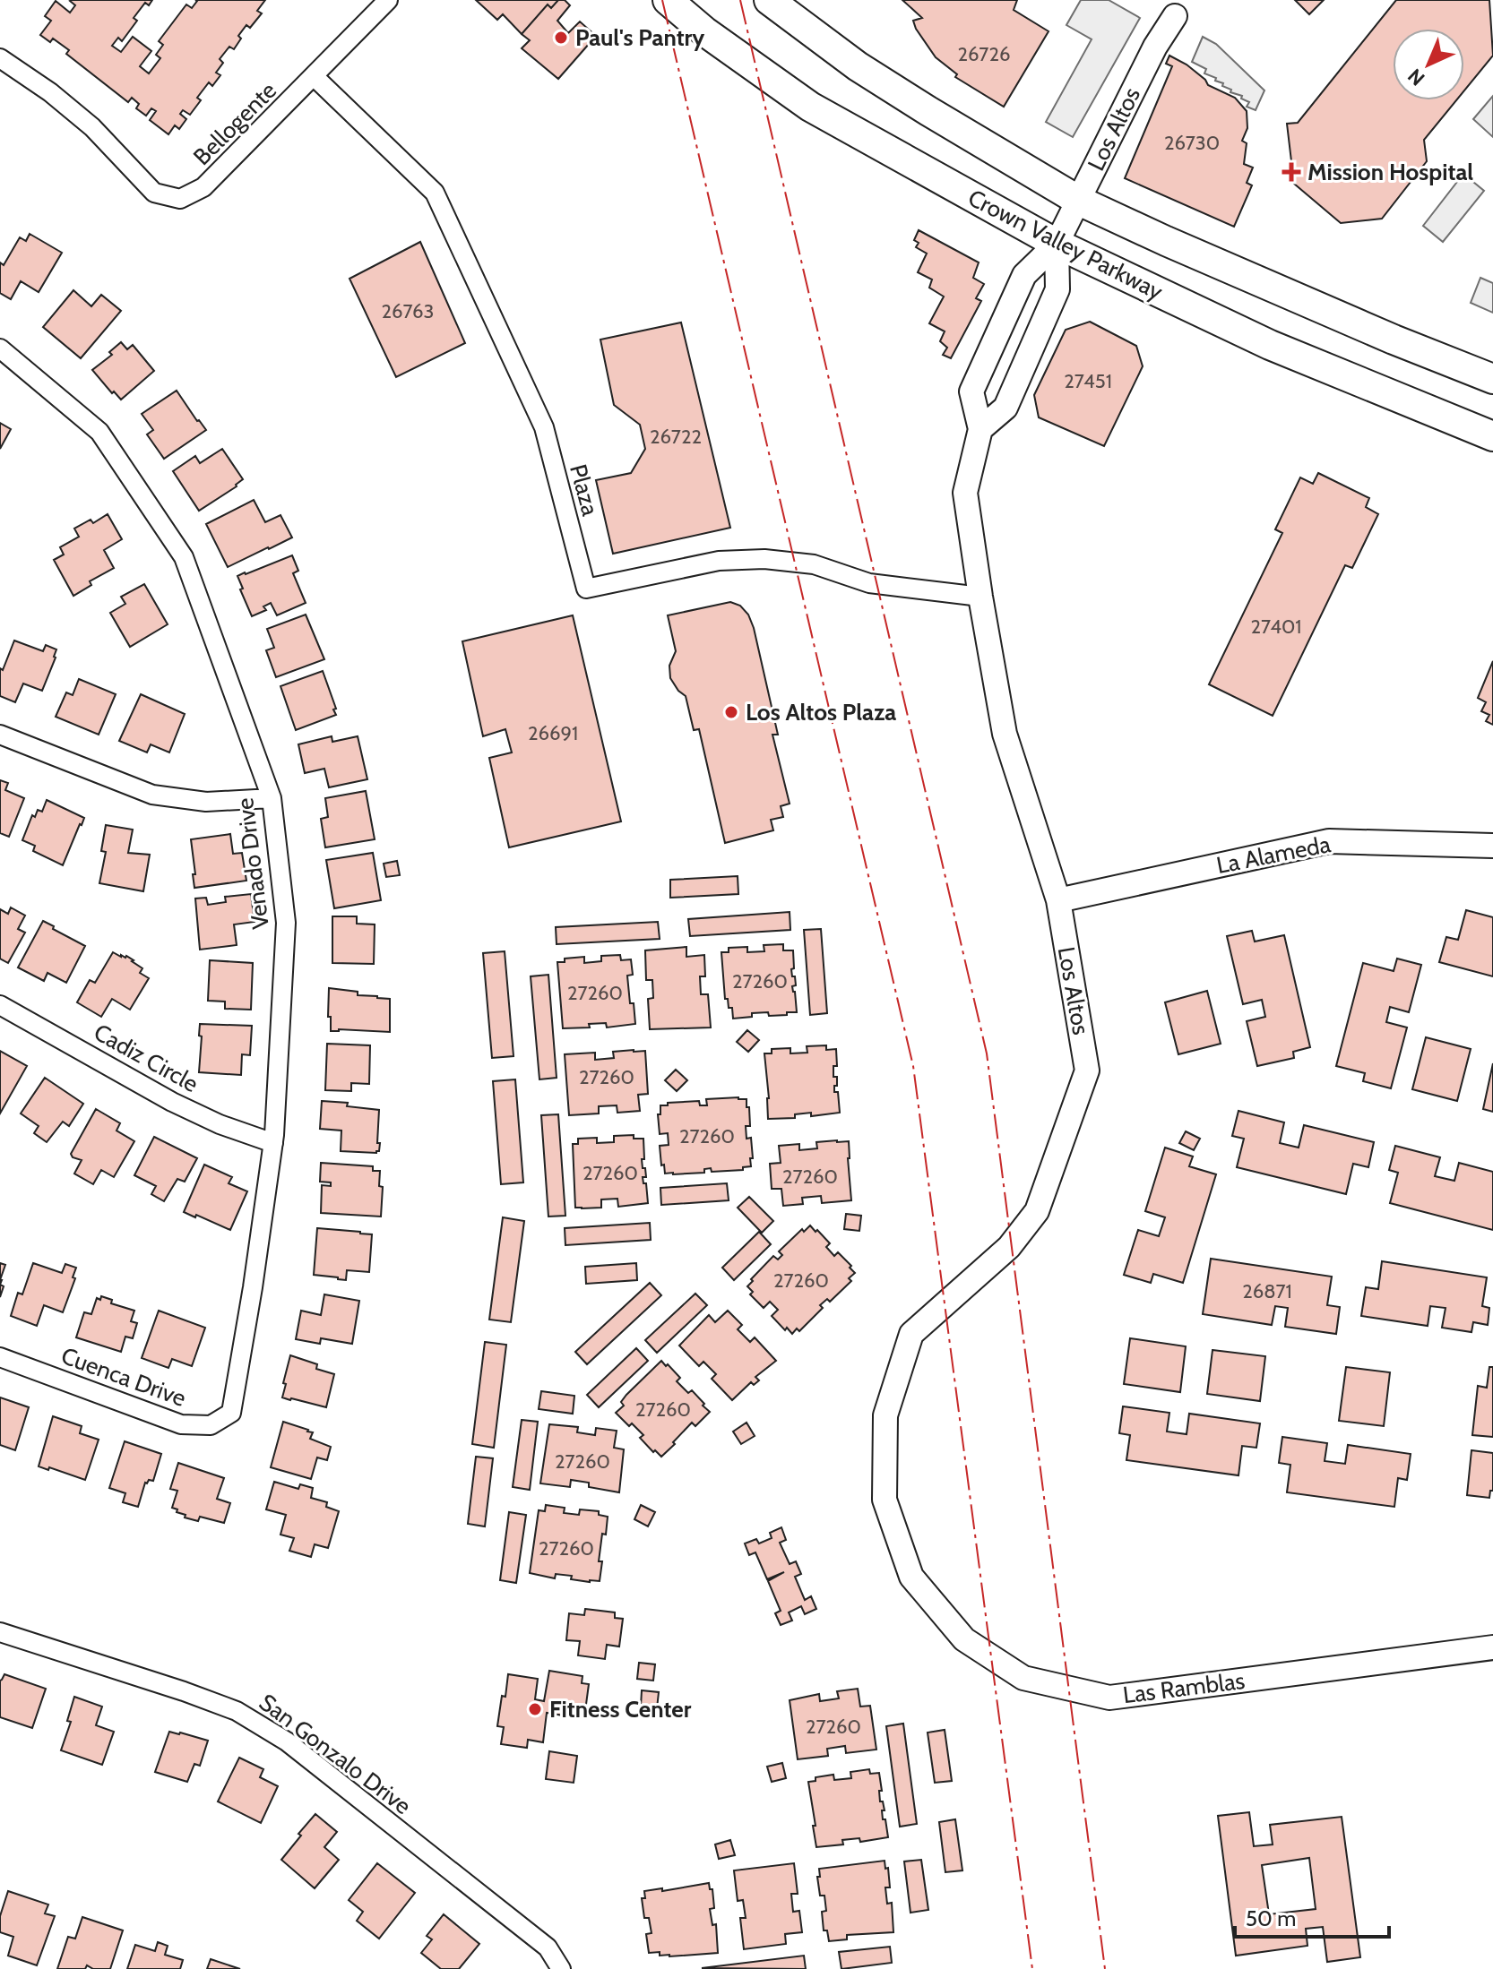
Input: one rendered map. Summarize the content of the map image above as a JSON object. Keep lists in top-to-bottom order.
{
  "streets": {
    "main road": ["Crown Valley Parkway"],
    "street": [
      "Bellogente",
      "Los Altos",
      "Plaza",
      "La Alameda",
      "Venado Drive",
      "Cadiz Circle",
      "Cuenca Drive",
      "Las Ramblas",
      "San Gonzalo Drive"
    ]
  },
  "crossings": [
    ["Bellogente", "Plaza"],
    ["Los Altos", "Crown Valley Parkway"],
    ["Los Altos", "Plaza"],
    ["Los Altos", "La Alameda"],
    ["Los Altos", "Las Ramblas"],
    ["Venado Drive", "Cadiz Circle"],
    ["Venado Drive", "Cuenca Drive"]
  ],
  "places": {
    "other": ["Paul's Pantry", "Los Altos Plaza", "Fitness Center"],
    "health": ["Mission Hospital"]
  },
  "house_numbers": [
    "26726",
    "26730",
    "26763",
    "27451",
    "26722",
    "27401",
    "26691",
    "27260",
    "27260",
    "27260",
    "27260",
    "27260",
    "27260",
    "27260",
    "26871",
    "27260",
    "27260",
    "27260",
    "27260"
  ],
  "scale_bar": "50 m",
  "north": "bottom left"
}
